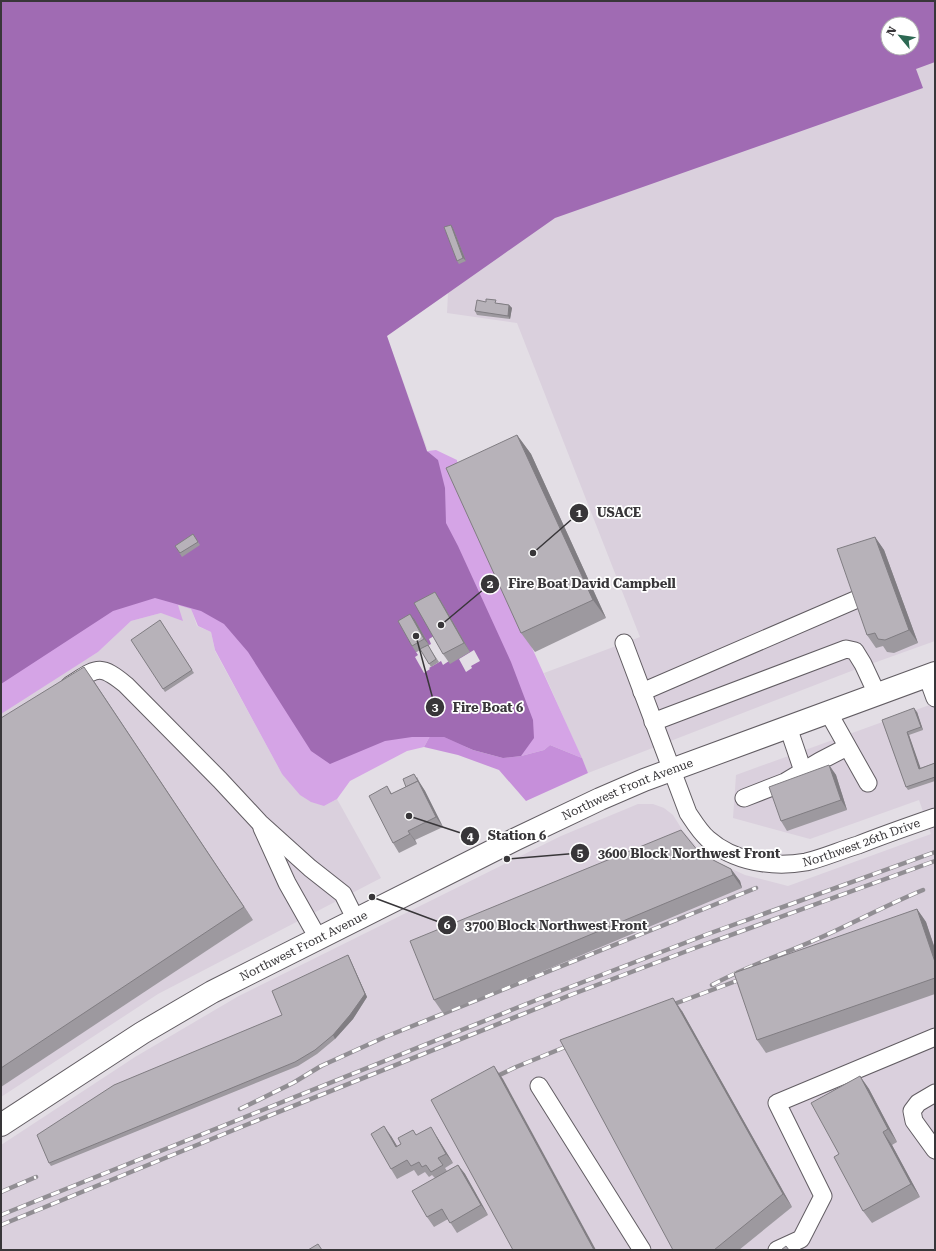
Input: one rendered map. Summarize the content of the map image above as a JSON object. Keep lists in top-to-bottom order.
{
  "streets": {
    "main road": ["Northwest Front Avenue"],
    "street": ["Northwest 26th Drive"]
  },
  "crossings": [
    ["Northwest Front Avenue", "Northwest 26th Drive"]
  ],
  "places": [
    "USACE",
    "Fire Boat David Campbell",
    "Fire Boat 6",
    "Station 6",
    "3600 Block Northwest Front",
    "3700 Block Northwest Front"
  ],
  "north": "top left"
}
